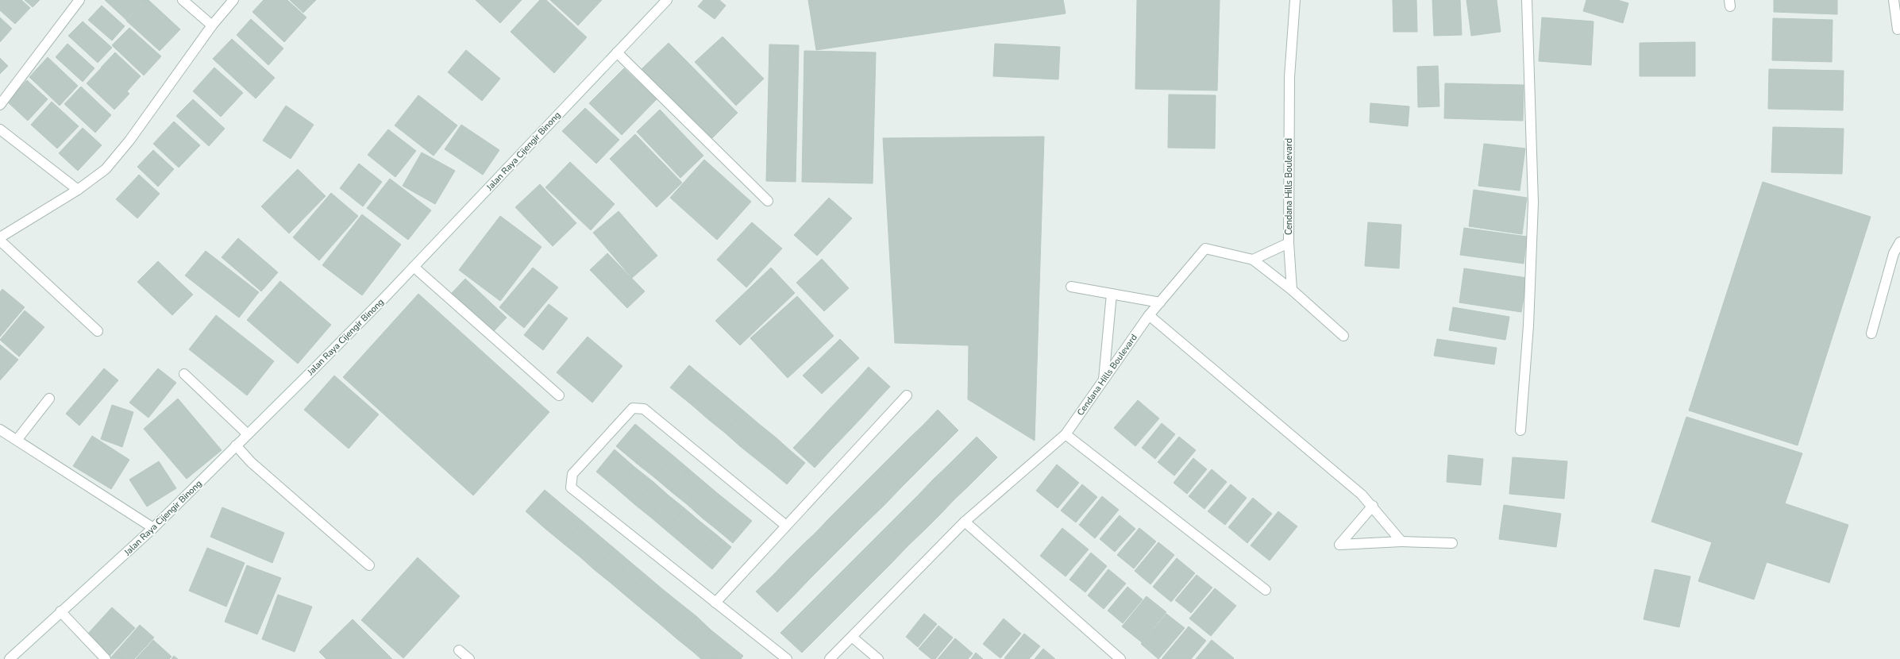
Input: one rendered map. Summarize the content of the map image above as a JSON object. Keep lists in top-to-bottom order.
{
  "streets": {
    "street": ["Jalan Raya Cijengir Binong", "Cendana Hills Boulevard"]
  }
}
